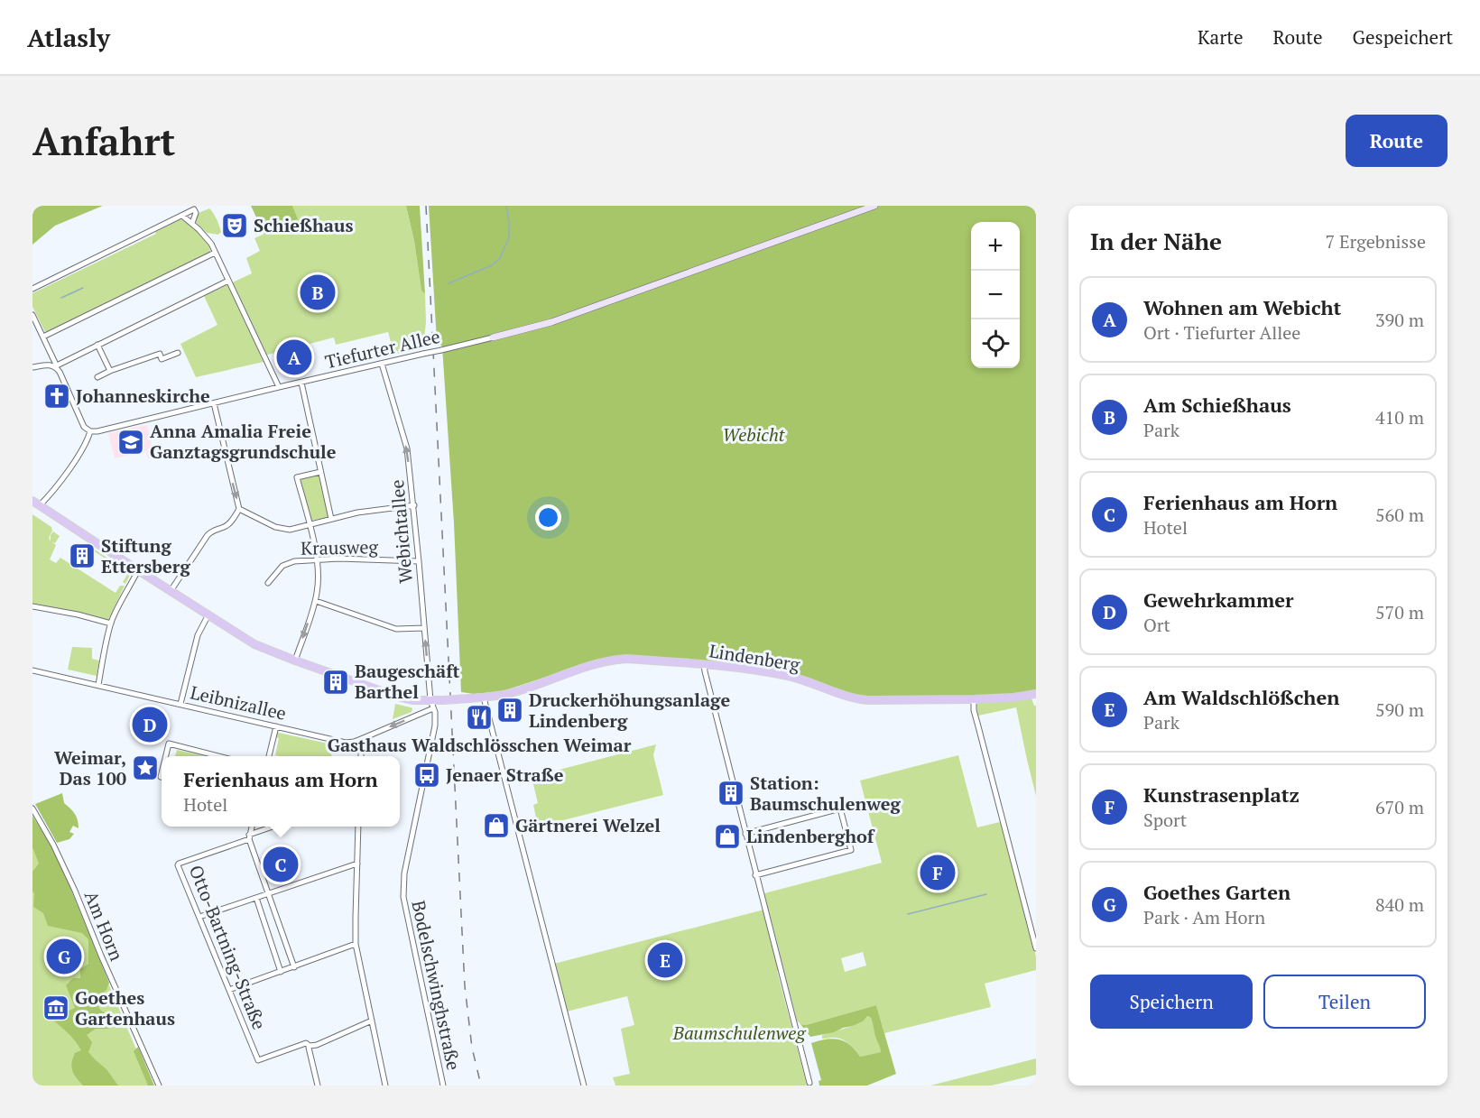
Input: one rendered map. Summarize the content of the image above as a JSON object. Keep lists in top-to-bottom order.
{
  "streets": {
    "main road": ["Lindenberg"],
    "street": [
      "Tiefurter Allee",
      "Webichtallee",
      "Krausweg",
      "Leibnizallee",
      "Am Horn",
      "Otto-Bartning-Straße",
      "Bodelschwinghstraße"
    ]
  },
  "crossings": [
    ["Tiefurter Allee", "Webichtallee"],
    ["Webichtallee", "Krausweg"],
    ["Webichtallee", "Leibnizallee"],
    ["Webichtallee", "Bodelschwinghstraße"],
    ["Leibnizallee", "Bodelschwinghstraße"]
  ],
  "one_way": ["Webichtallee"],
  "parks": ["Webicht", "Baumschulenweg"],
  "places": {
    "theatre": ["Schießhaus"],
    "church": ["Johanneskirche"],
    "school or university": ["Anna Amalia Freie Ganztagsgrundschule"],
    "building": [
      "Stiftung Ettersberg",
      "Baugeschäft Barthel",
      "Druckerhöhungsanlage Lindenberg",
      "Station: Baumschulenweg"
    ],
    "restaurant": ["Gasthaus Waldschlösschen Weimar"],
    "place": ["Weimar, Das 100"],
    "bus stop": ["Jenaer Straße"],
    "shop": ["Gärtnerei Welzel", "Lindenberghof"],
    "museum": ["Goethes Gartenhaus"]
  },
  "page": {
    "header": "Atlasly",
    "nav": ["Karte", "Route", "Gespeichert"],
    "buttons": [
      "Route",
      ["Speichern", "Teilen"]
    ],
    "title": "Anfahrt",
    "heading": ["In der Nähe", "7 Ergebnisse"],
    "map_buttons": ["+", "−"],
    "pins": [
      "B",
      "A",
      "D",
      "C",
      "F",
      "G",
      "E"
    ],
    "list": [
      {
        "mark": "A",
        "name": "Wohnen am Webicht",
        "note": "Ort · Tiefurter Allee",
        "value": "390 m"
      },
      {
        "mark": "B",
        "name": "Am Schießhaus",
        "note": "Park",
        "value": "410 m"
      },
      {
        "mark": "C",
        "name": "Ferienhaus am Horn",
        "note": "Hotel",
        "value": "560 m"
      },
      {
        "mark": "D",
        "name": "Gewehrkammer",
        "note": "Ort",
        "value": "570 m"
      },
      {
        "mark": "E",
        "name": "Am Waldschlößchen",
        "note": "Park",
        "value": "590 m"
      },
      {
        "mark": "F",
        "name": "Kunstrasenplatz",
        "note": "Sport",
        "value": "670 m"
      },
      {
        "mark": "G",
        "name": "Goethes Garten",
        "note": "Park · Am Horn",
        "value": "840 m"
      }
    ],
    "popup": ["Ferienhaus am Horn", "Hotel"]
  }
}
